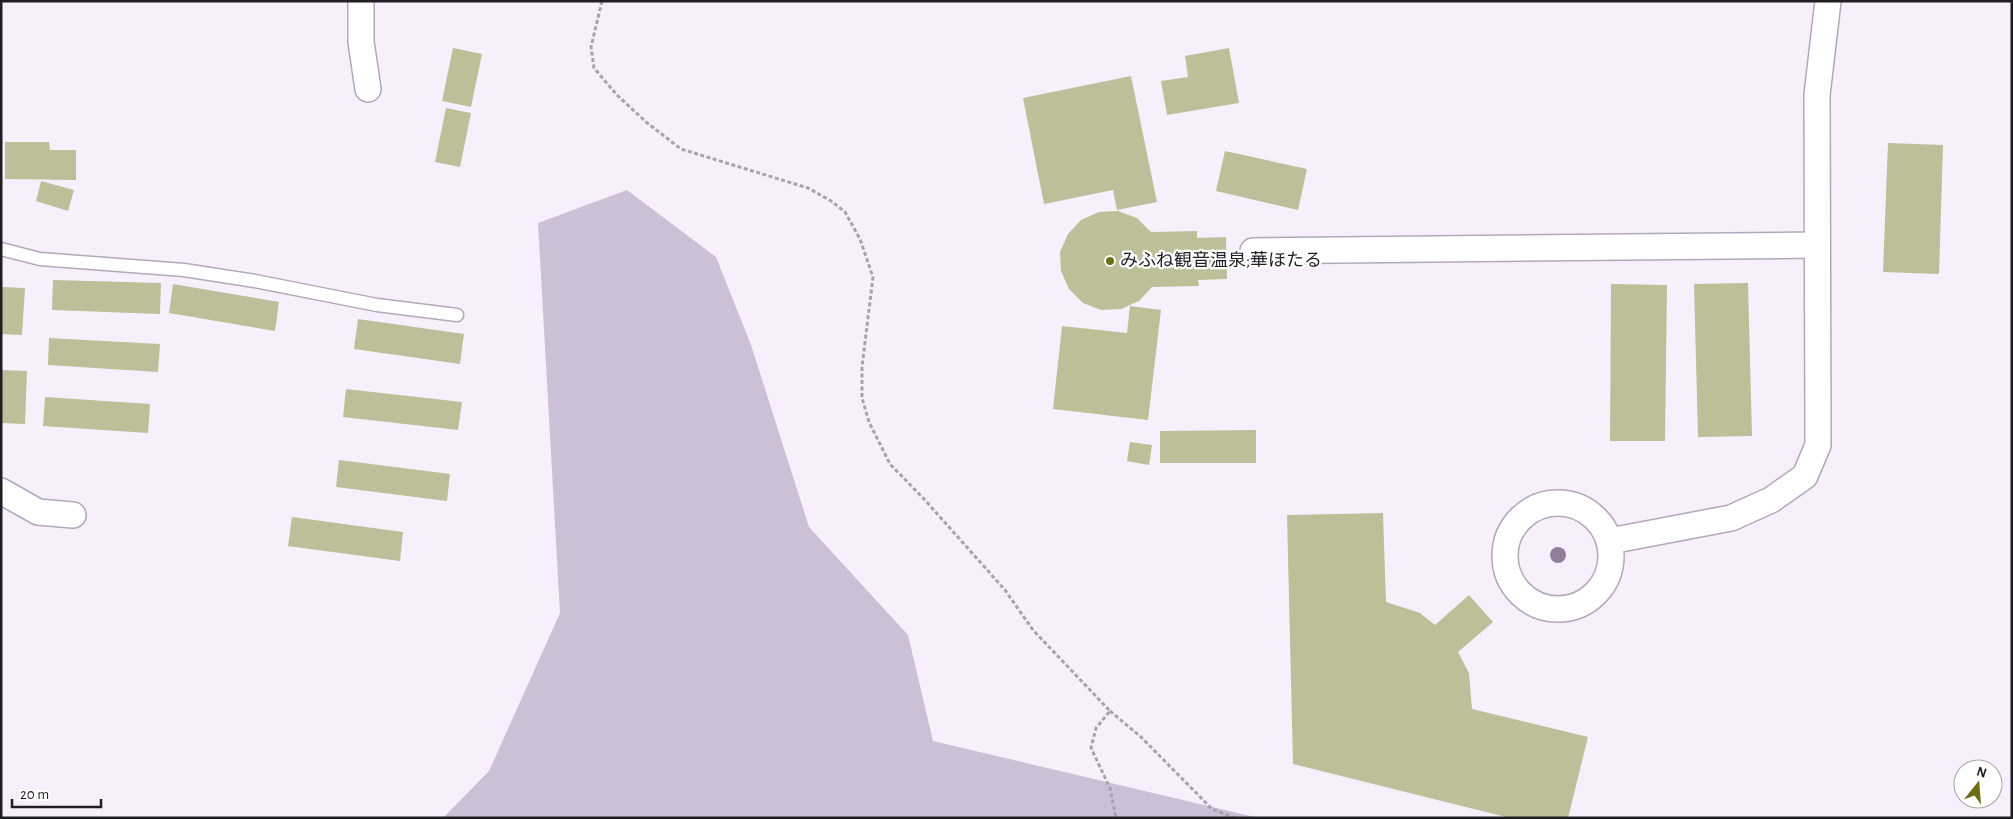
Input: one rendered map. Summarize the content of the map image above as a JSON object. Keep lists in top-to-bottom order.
{
  "places": ["みふね観音温泉;華ほたる"],
  "scale_bar": "20 m",
  "north": "top"
}
